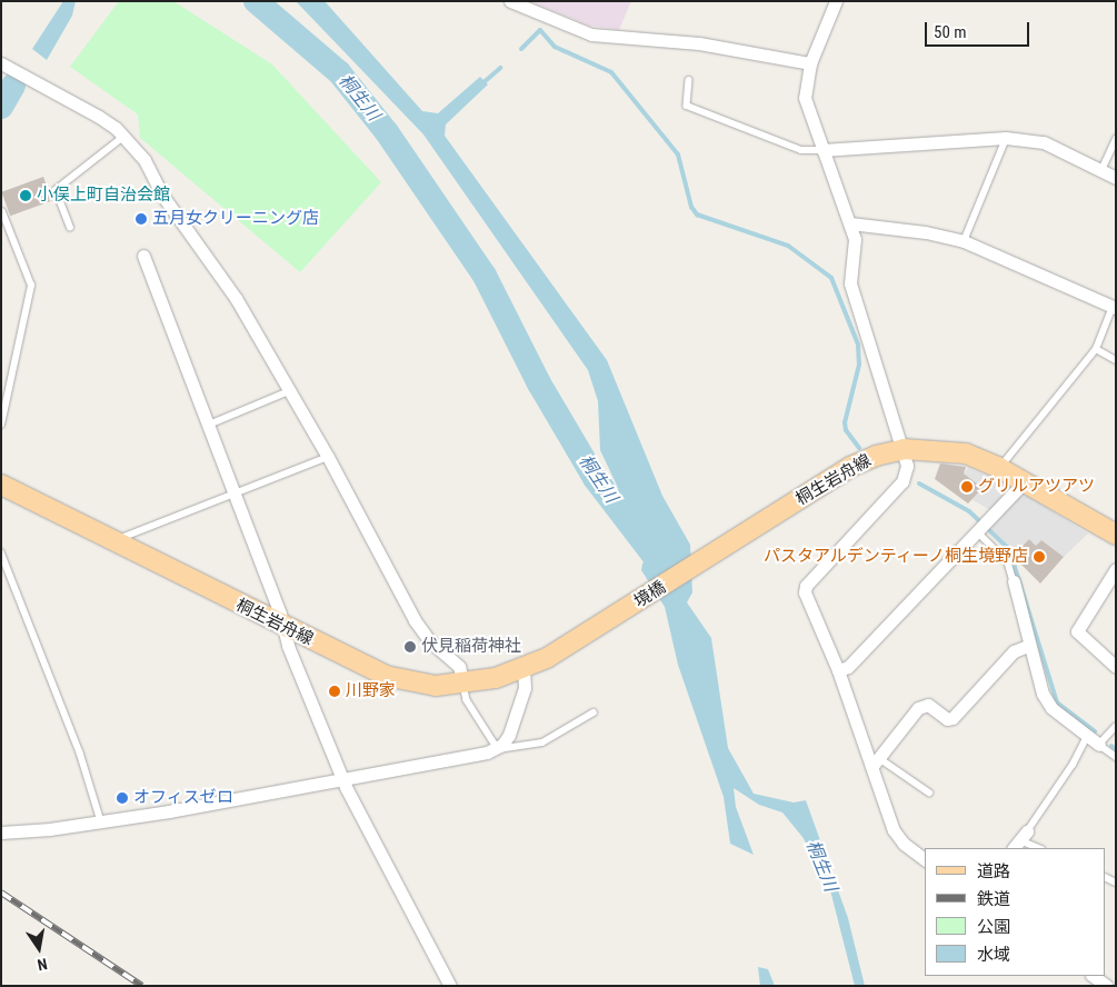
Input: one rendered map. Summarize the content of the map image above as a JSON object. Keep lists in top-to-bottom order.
{
  "streets": {
    "main road": ["桐生岩舟線", "境橋"]
  },
  "crossings": [
    ["桐生岩舟線", "境橋"]
  ],
  "water": ["桐生川"],
  "places": [
    "小俣上町自治会館",
    "五月女クリーニング店",
    "グリルアツアツ",
    "パスタアルデンティーノ桐生境野店",
    "伏見稲荷神社",
    "川野家",
    "オフィスゼロ"
  ],
  "legend": [
    "道路",
    "鉄道",
    "公園",
    "水域"
  ],
  "scale_bar": "50 m",
  "north": "bottom"
}
